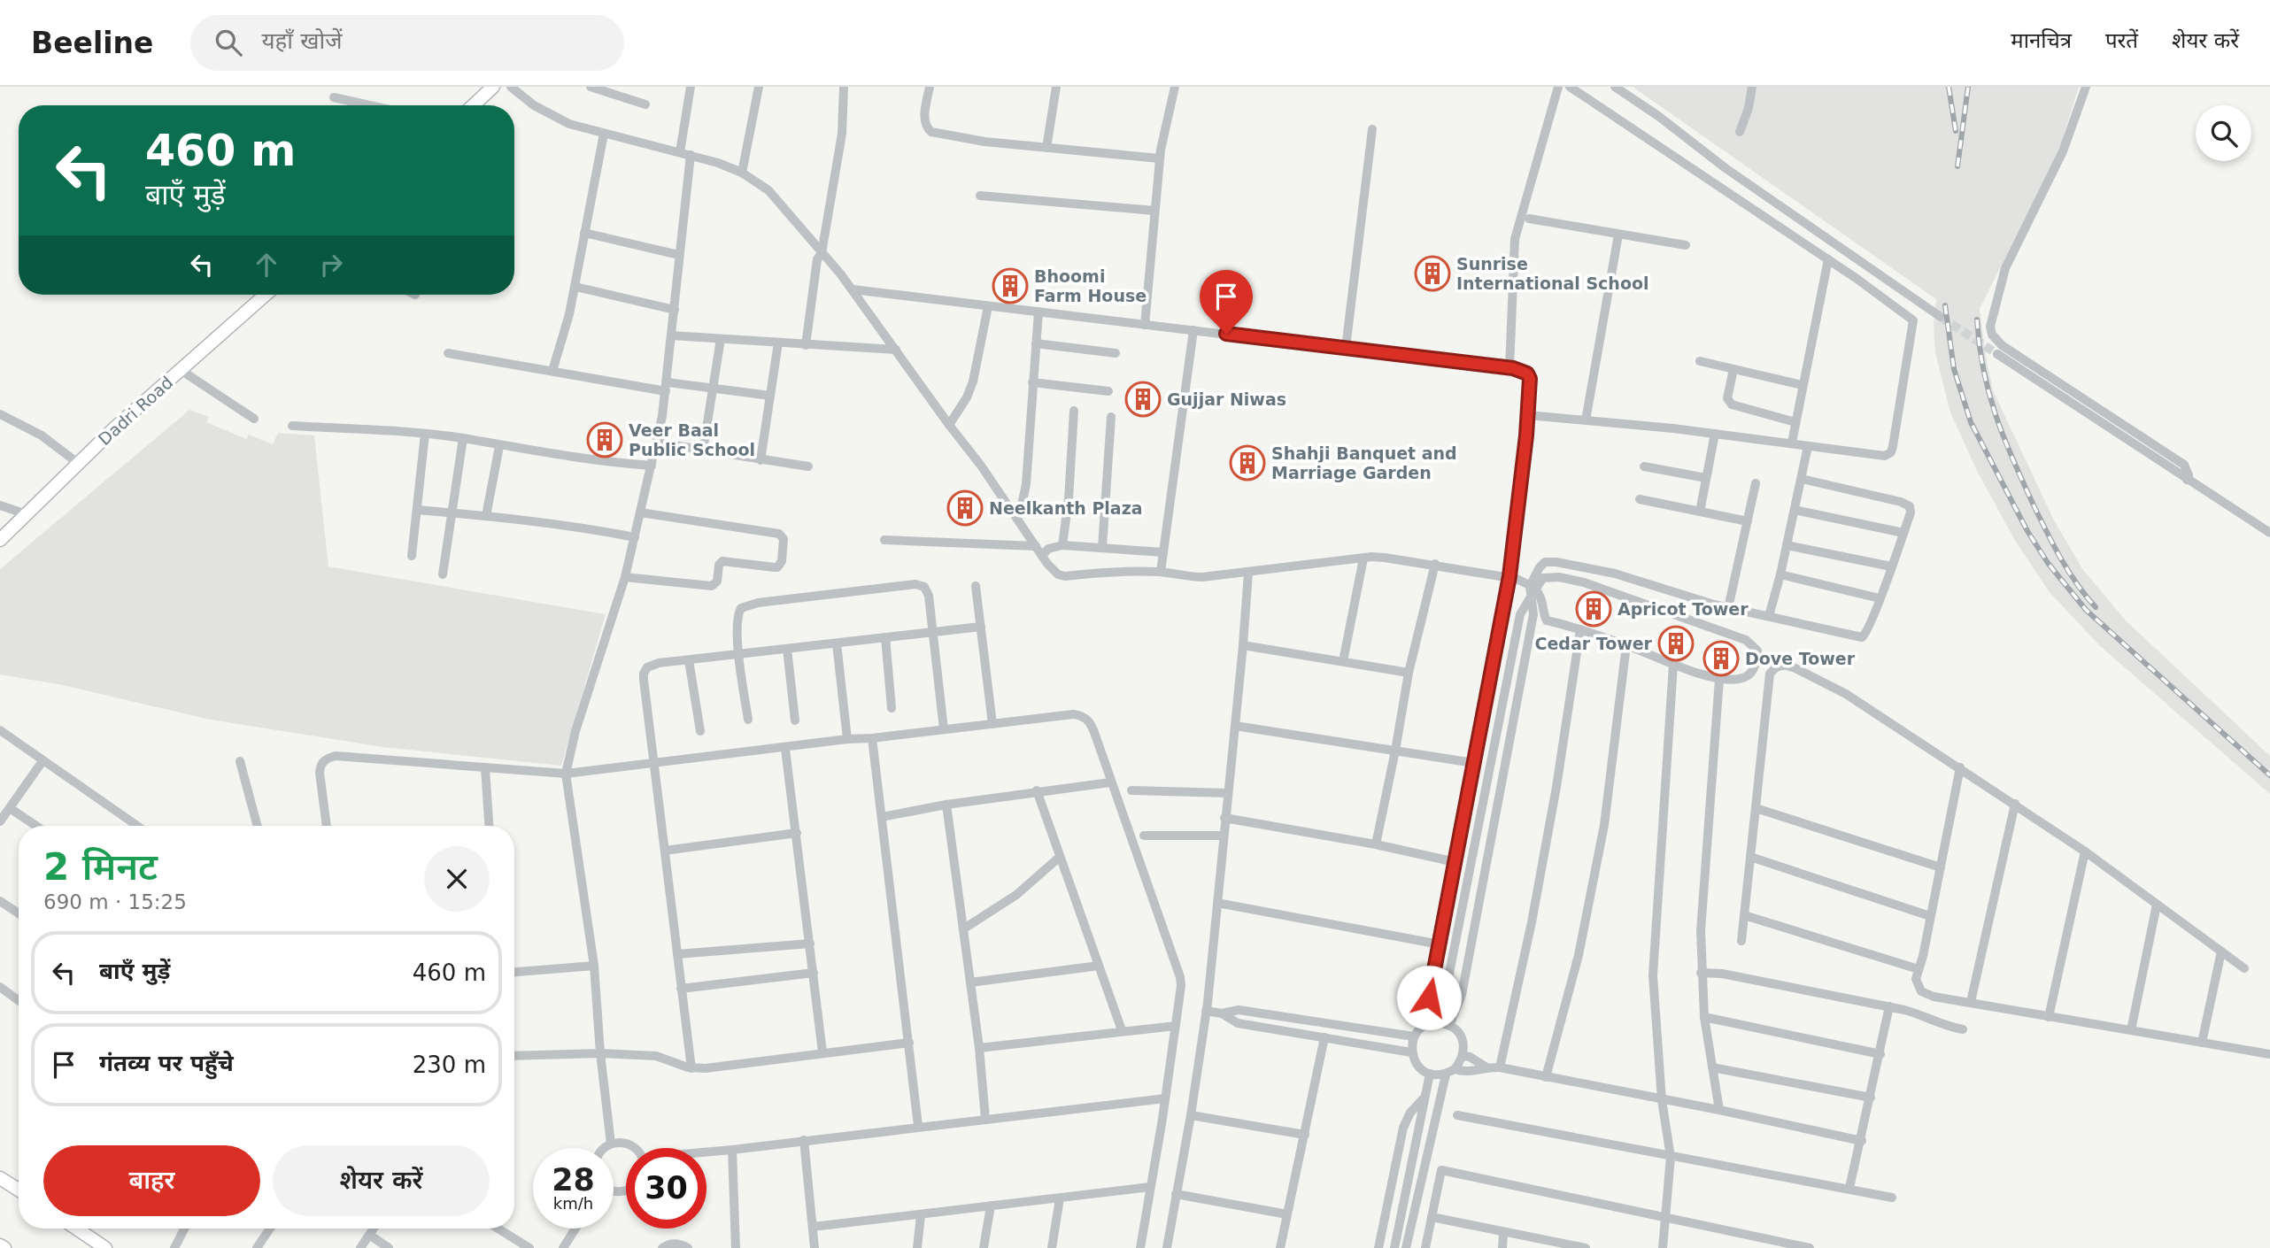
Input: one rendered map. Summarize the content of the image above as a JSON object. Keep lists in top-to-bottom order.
{
  "streets": {
    "main road": ["Dadri Road"]
  },
  "places": {
    "building": [
      "Sunrise International School",
      "Bhoomi Farm House",
      "Gujjar Niwas",
      "Veer Baal Public School",
      "Shahji Banquet and Marriage Garden",
      "Neelkanth Plaza",
      "Apricot Tower",
      "Cedar Tower",
      "Dove Tower"
    ]
  },
  "page": {
    "header": "Beeline",
    "search": "यहाँ खोजें",
    "nav": ["मानचित्र", "परतें", "शेयर करें"],
    "turn": ["460 m", "बाएँ मुड़ें"],
    "heading": ["2 मिनट", "690 m · 15:25"],
    "list": [
      {
        "name": "बाएँ मुड़ें",
        "value": "460 m"
      },
      {
        "name": "गंतव्य पर पहुँचे",
        "value": "230 m"
      }
    ],
    "buttons": ["बाहर", "शेयर करें"],
    "speed": "28 km/h",
    "limit": "30"
  }
}
